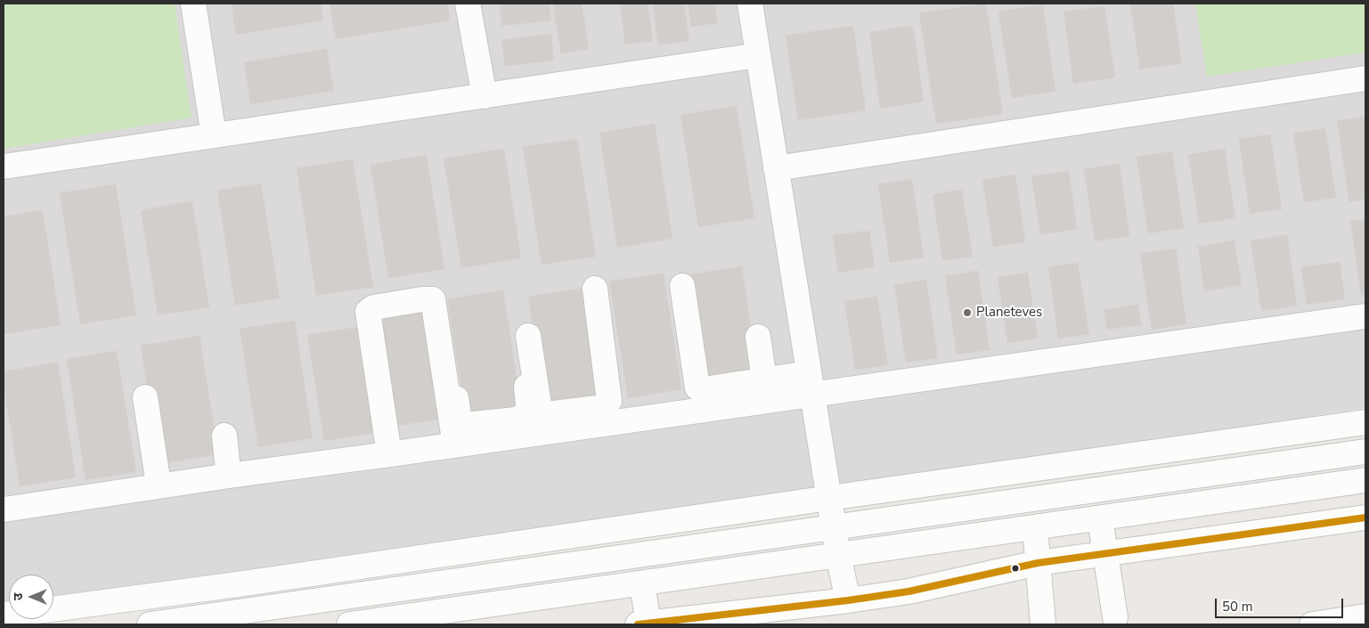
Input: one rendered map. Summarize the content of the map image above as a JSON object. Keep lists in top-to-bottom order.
{
  "places": ["Planeteves"],
  "scale_bar": "50 m",
  "north": "left"
}
